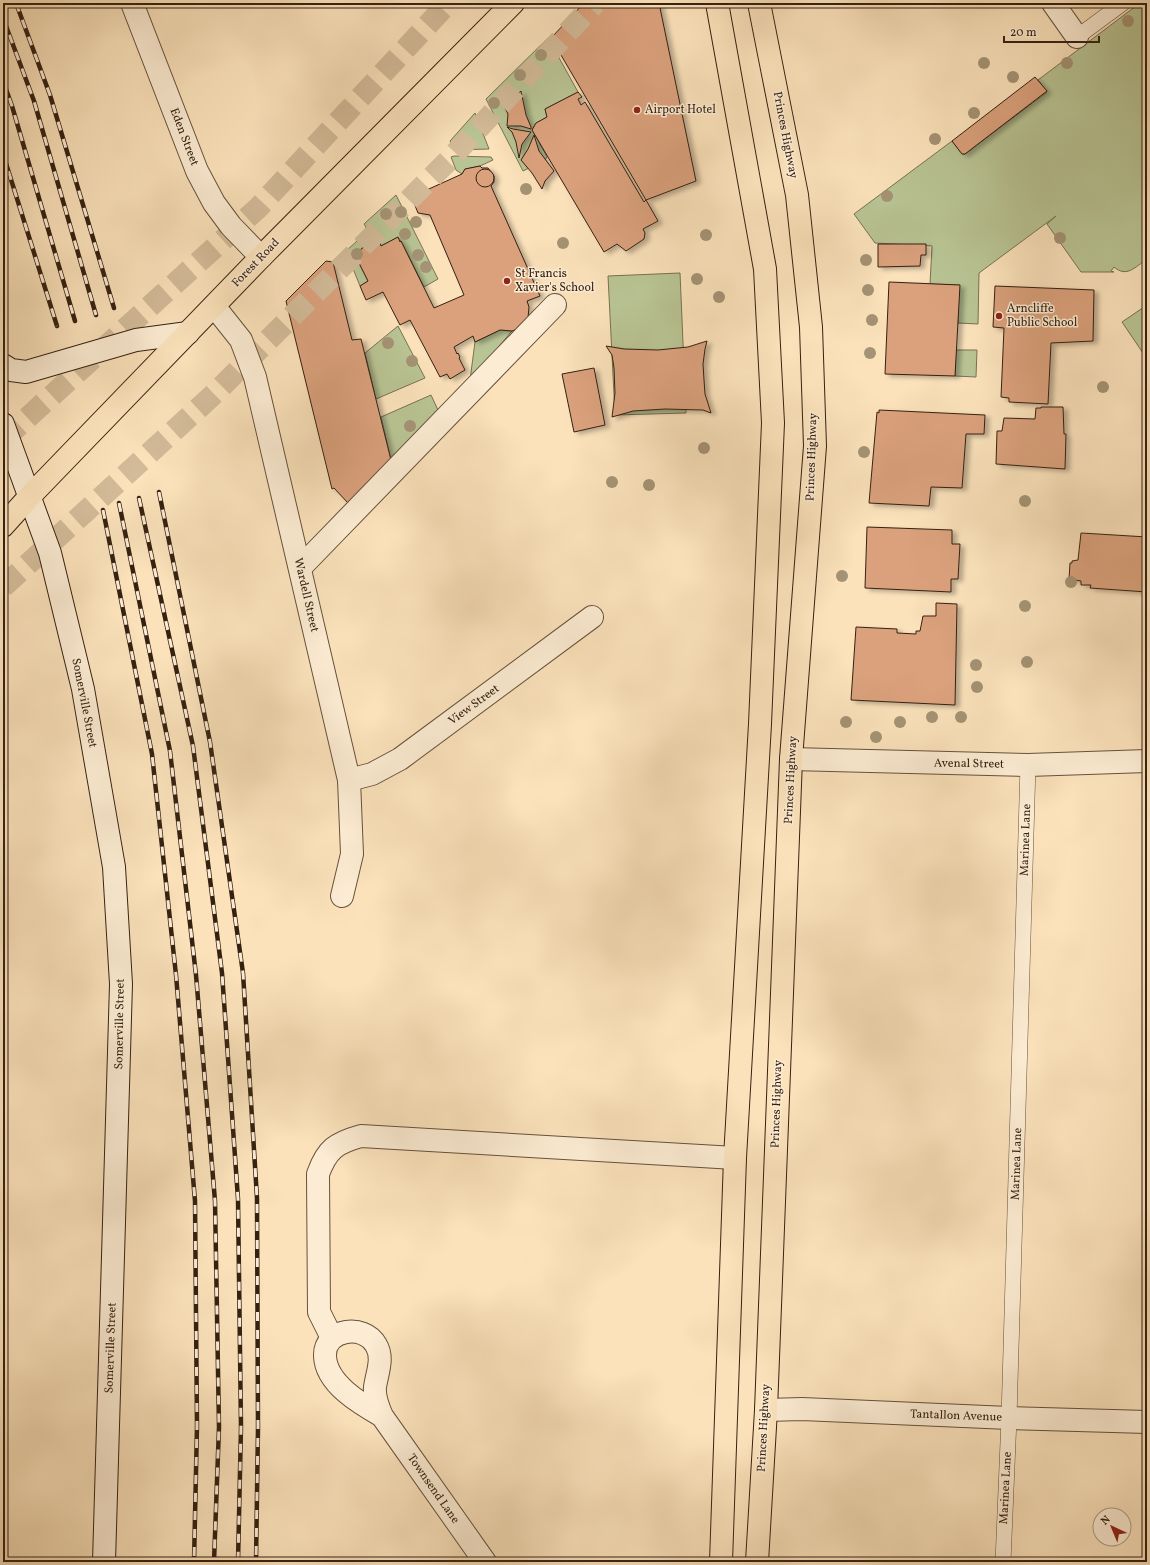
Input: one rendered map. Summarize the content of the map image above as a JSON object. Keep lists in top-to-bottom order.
{
  "streets": {
    "main road": ["Princes Highway", "Forest Road"],
    "street": [
      "Eden Street",
      "Wardell Street",
      "Somerville Street",
      "View Street",
      "Avenal Street",
      "Tantallon Avenue",
      "Townsend Lane"
    ],
    "lane": ["Marinea Lane"]
  },
  "crossings": [
    ["Princes Highway", "Avenal Street"],
    ["Princes Highway", "Tantallon Avenue"],
    ["Eden Street", "Forest Road"],
    ["Forest Road", "Wardell Street"],
    ["Forest Road", "Somerville Street"],
    ["Wardell Street", "View Street"],
    ["Avenal Street", "Marinea Lane"],
    ["Marinea Lane", "Tantallon Avenue"]
  ],
  "places": ["Airport Hotel", "St Francis Xavier's School", "Arncliffe Public School"],
  "scale_bar": "20 m",
  "north": "top left"
}
